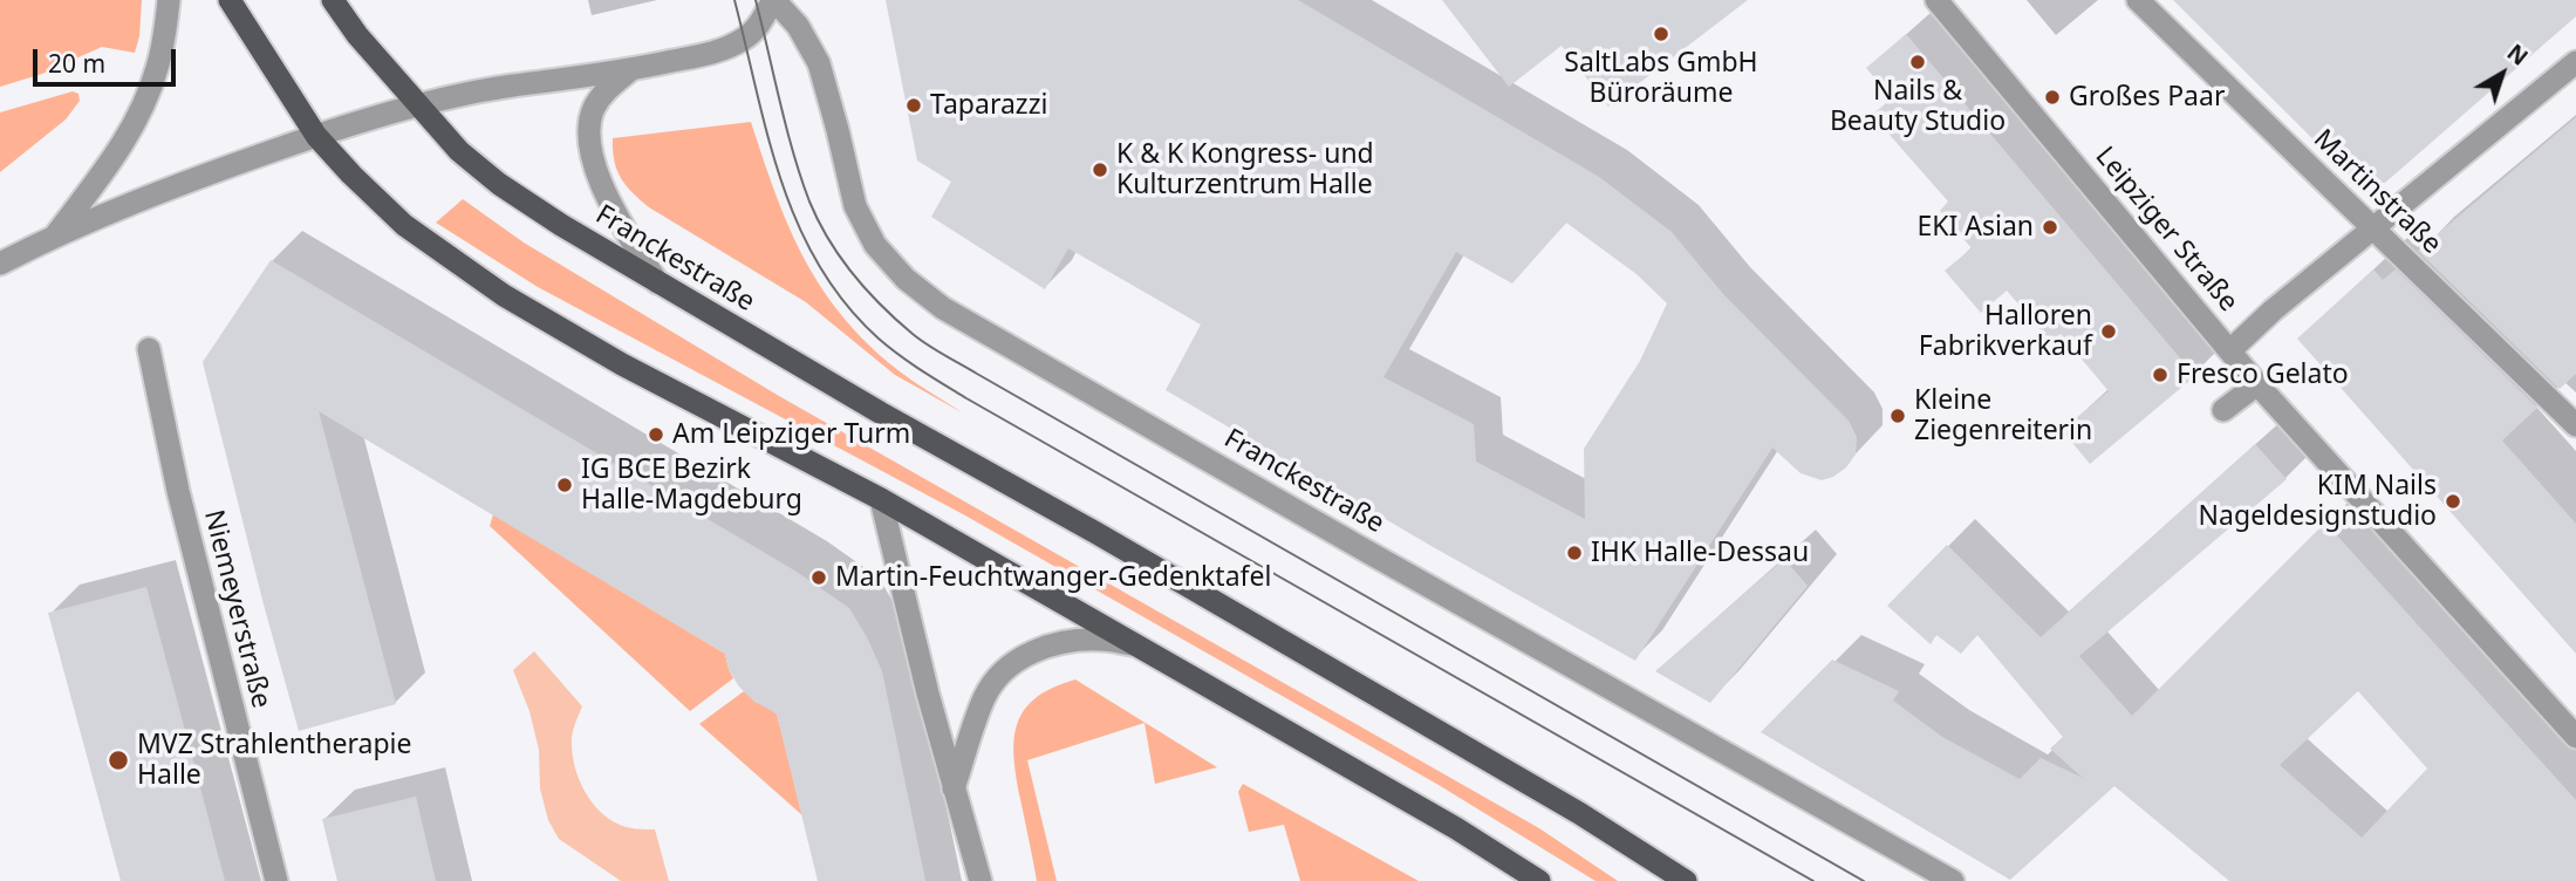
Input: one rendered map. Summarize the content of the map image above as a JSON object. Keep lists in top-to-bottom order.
{
  "streets": {
    "main road": ["Franckestraße"],
    "street": ["Martinstraße", "Leipziger Straße", "Niemeyerstraße"]
  },
  "places": [
    "SaltLabs GmbH Büroräume",
    "Nails & Beauty Studio",
    "Großes Paar",
    "Taparazzi",
    "K & K Kongress- und Kulturzentrum Halle",
    "EKI Asian",
    "Halloren Fabrikverkauf",
    "Fresco Gelato",
    "Kleine Ziegenreiterin",
    "Am Leipziger Turm",
    "IG BCE Bezirk Halle-Magdeburg",
    "KIM Nails Nageldesignstudio",
    "IHK Halle-Dessau",
    "Martin-Feuchtwanger-Gedenktafel",
    "MVZ Strahlentherapie Halle"
  ],
  "scale_bar": "20 m",
  "north": "top right"
}
